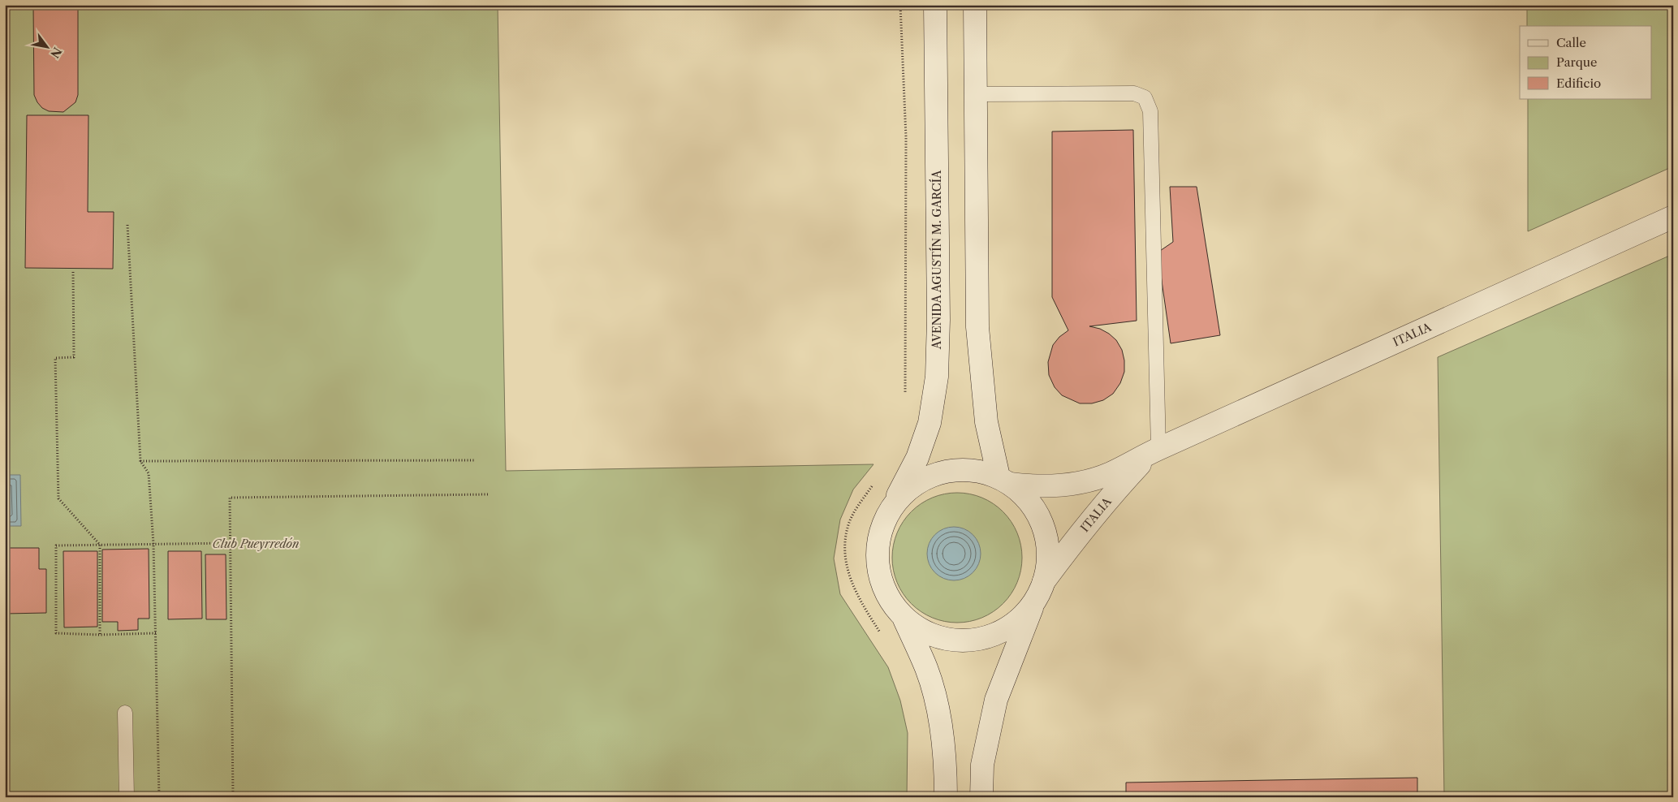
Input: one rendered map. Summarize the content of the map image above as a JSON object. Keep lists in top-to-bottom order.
{
  "streets": {
    "main road": ["AVENIDA AGUSTÍN M. GARCÍA", "ITALIA"]
  },
  "crossings": [
    ["AVENIDA AGUSTÍN M. GARCÍA", "ITALIA"]
  ],
  "parks": ["Club Pueyrredón"],
  "legend": ["Calle", "Parque", "Edificio"],
  "north": "bottom right"
}
